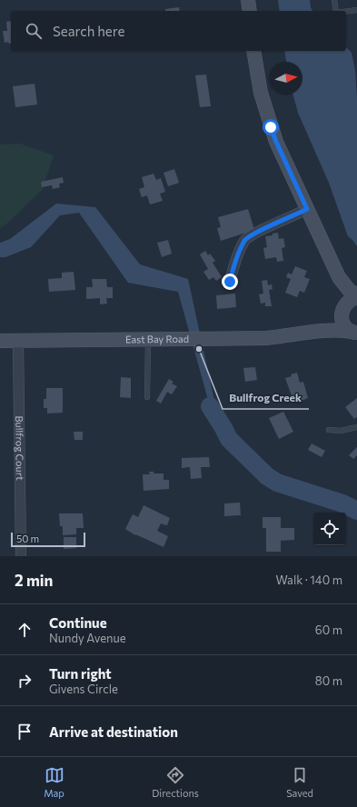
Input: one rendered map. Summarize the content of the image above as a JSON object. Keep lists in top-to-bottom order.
{
  "streets": {
    "street": ["East Bay Road", "Bullfrog Court"]
  },
  "crossings": [
    ["East Bay Road", "Bullfrog Court"]
  ],
  "places": ["Bullfrog Creek"],
  "scale_bar": "50 m",
  "north": "right",
  "page": {
    "search": "Search here",
    "scale": "50 m",
    "heading": ["2 min", "Walk · 140 m"],
    "list": [
      ["Continue", "Nundy Avenue", "60 m"],
      ["Turn right", "Givens Circle", "80 m"],
      "Arrive at destination"
    ],
    "nav": ["Map", "Directions", "Saved"]
  }
}
